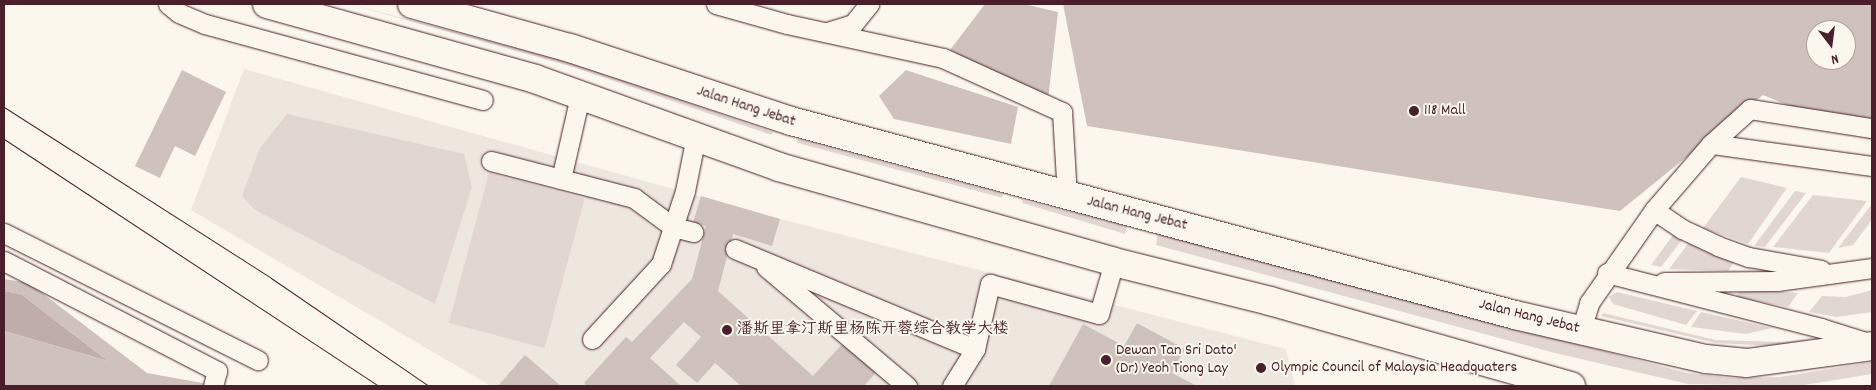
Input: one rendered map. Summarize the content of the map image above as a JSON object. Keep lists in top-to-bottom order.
{
  "streets": {
    "street": ["Jalan Hang Jebat"]
  },
  "places": [
    "118 Mall",
    "潘斯里拿汀斯里杨陈开蓉综合教学大楼",
    "Dewan Tan Sri Dato' (Dr) Yeoh Tiong Lay",
    "Olympic Council of Malaysia Headquaters"
  ],
  "north": "bottom"
}
